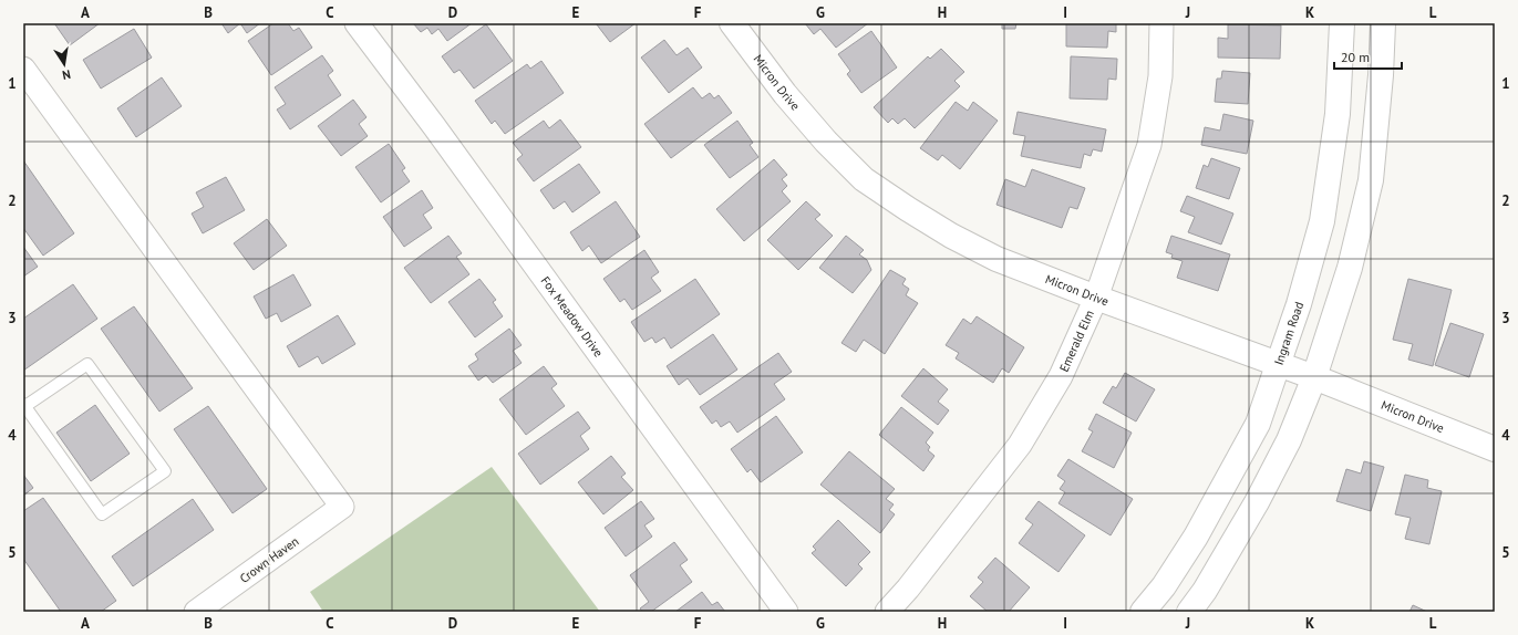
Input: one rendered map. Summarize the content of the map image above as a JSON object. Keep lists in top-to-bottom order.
{
  "streets": {
    "street": [
      "Micron Drive",
      "Fox Meadow Drive",
      "Ingram Road",
      "Emerald Elm",
      "Crown Haven"
    ]
  },
  "crossings": [
    ["Micron Drive", "Ingram Road"],
    ["Micron Drive", "Emerald Elm"]
  ],
  "scale_bar": "20 m",
  "north": "bottom",
  "grid": {
    "columns": [
      "A",
      "B",
      "C",
      "D",
      "E",
      "F",
      "G",
      "H",
      "I",
      "J",
      "K",
      "L"
    ],
    "rows": [
      "1",
      "2",
      "3",
      "4",
      "5"
    ]
  }
}
